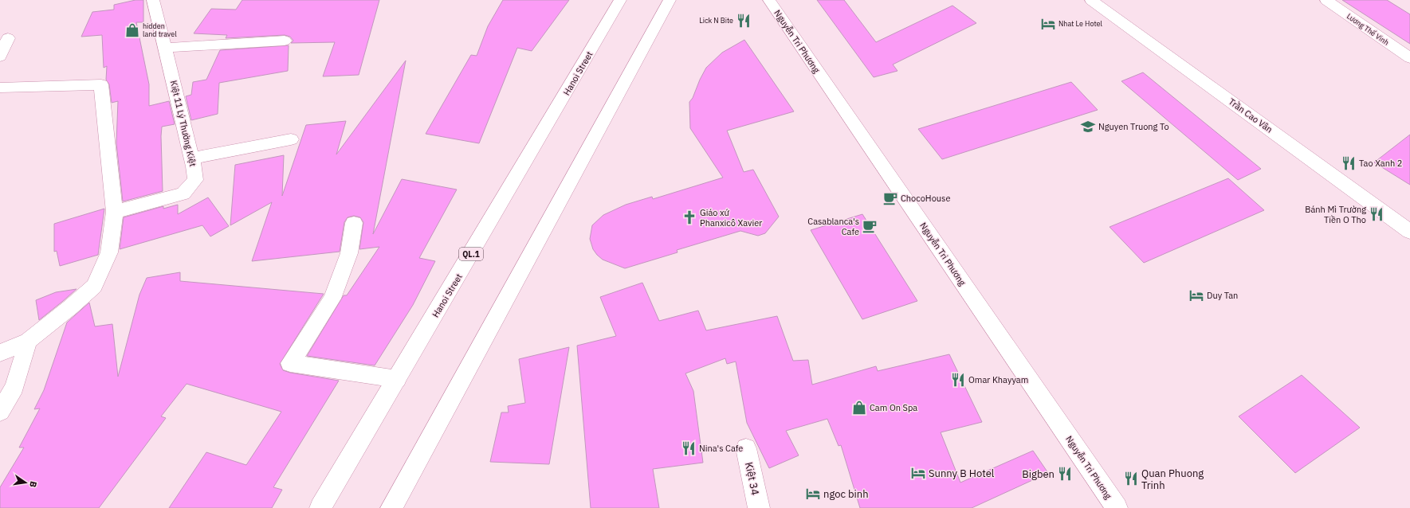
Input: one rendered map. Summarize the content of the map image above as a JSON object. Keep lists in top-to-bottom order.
{
  "streets": {
    "main road": [
      "Lương Thế Vinh",
      "Nguyễn Tri Phương",
      "Hanoi Street",
      "Trần Cao Vân",
      "Kiệt 11 Lý Thường Kiệt",
      "QL.1",
      "Kiệt 34"
    ]
  },
  "places": {
    "restaurant": [
      "Lick N Bite",
      "Tao Xanh 2",
      "Bánh Mì Trường Tiền O Tho",
      "Omar Khayyam",
      "Nina's Cafe",
      "Bigben",
      "Quan Phuong Trinh"
    ],
    "hotel": [
      "Nhat Le Hotel",
      "Duy Tan",
      "Sunny B Hotel",
      "ngoc binh"
    ],
    "shop": ["hidden land travel", "Cam On Spa"],
    "school or university": ["Nguyen Truong To"],
    "cafe": ["ChocoHouse", "Casablanca's Cafe"],
    "church": ["Giáo xứ Phanxicô Xavier"]
  },
  "north": "right"
}
